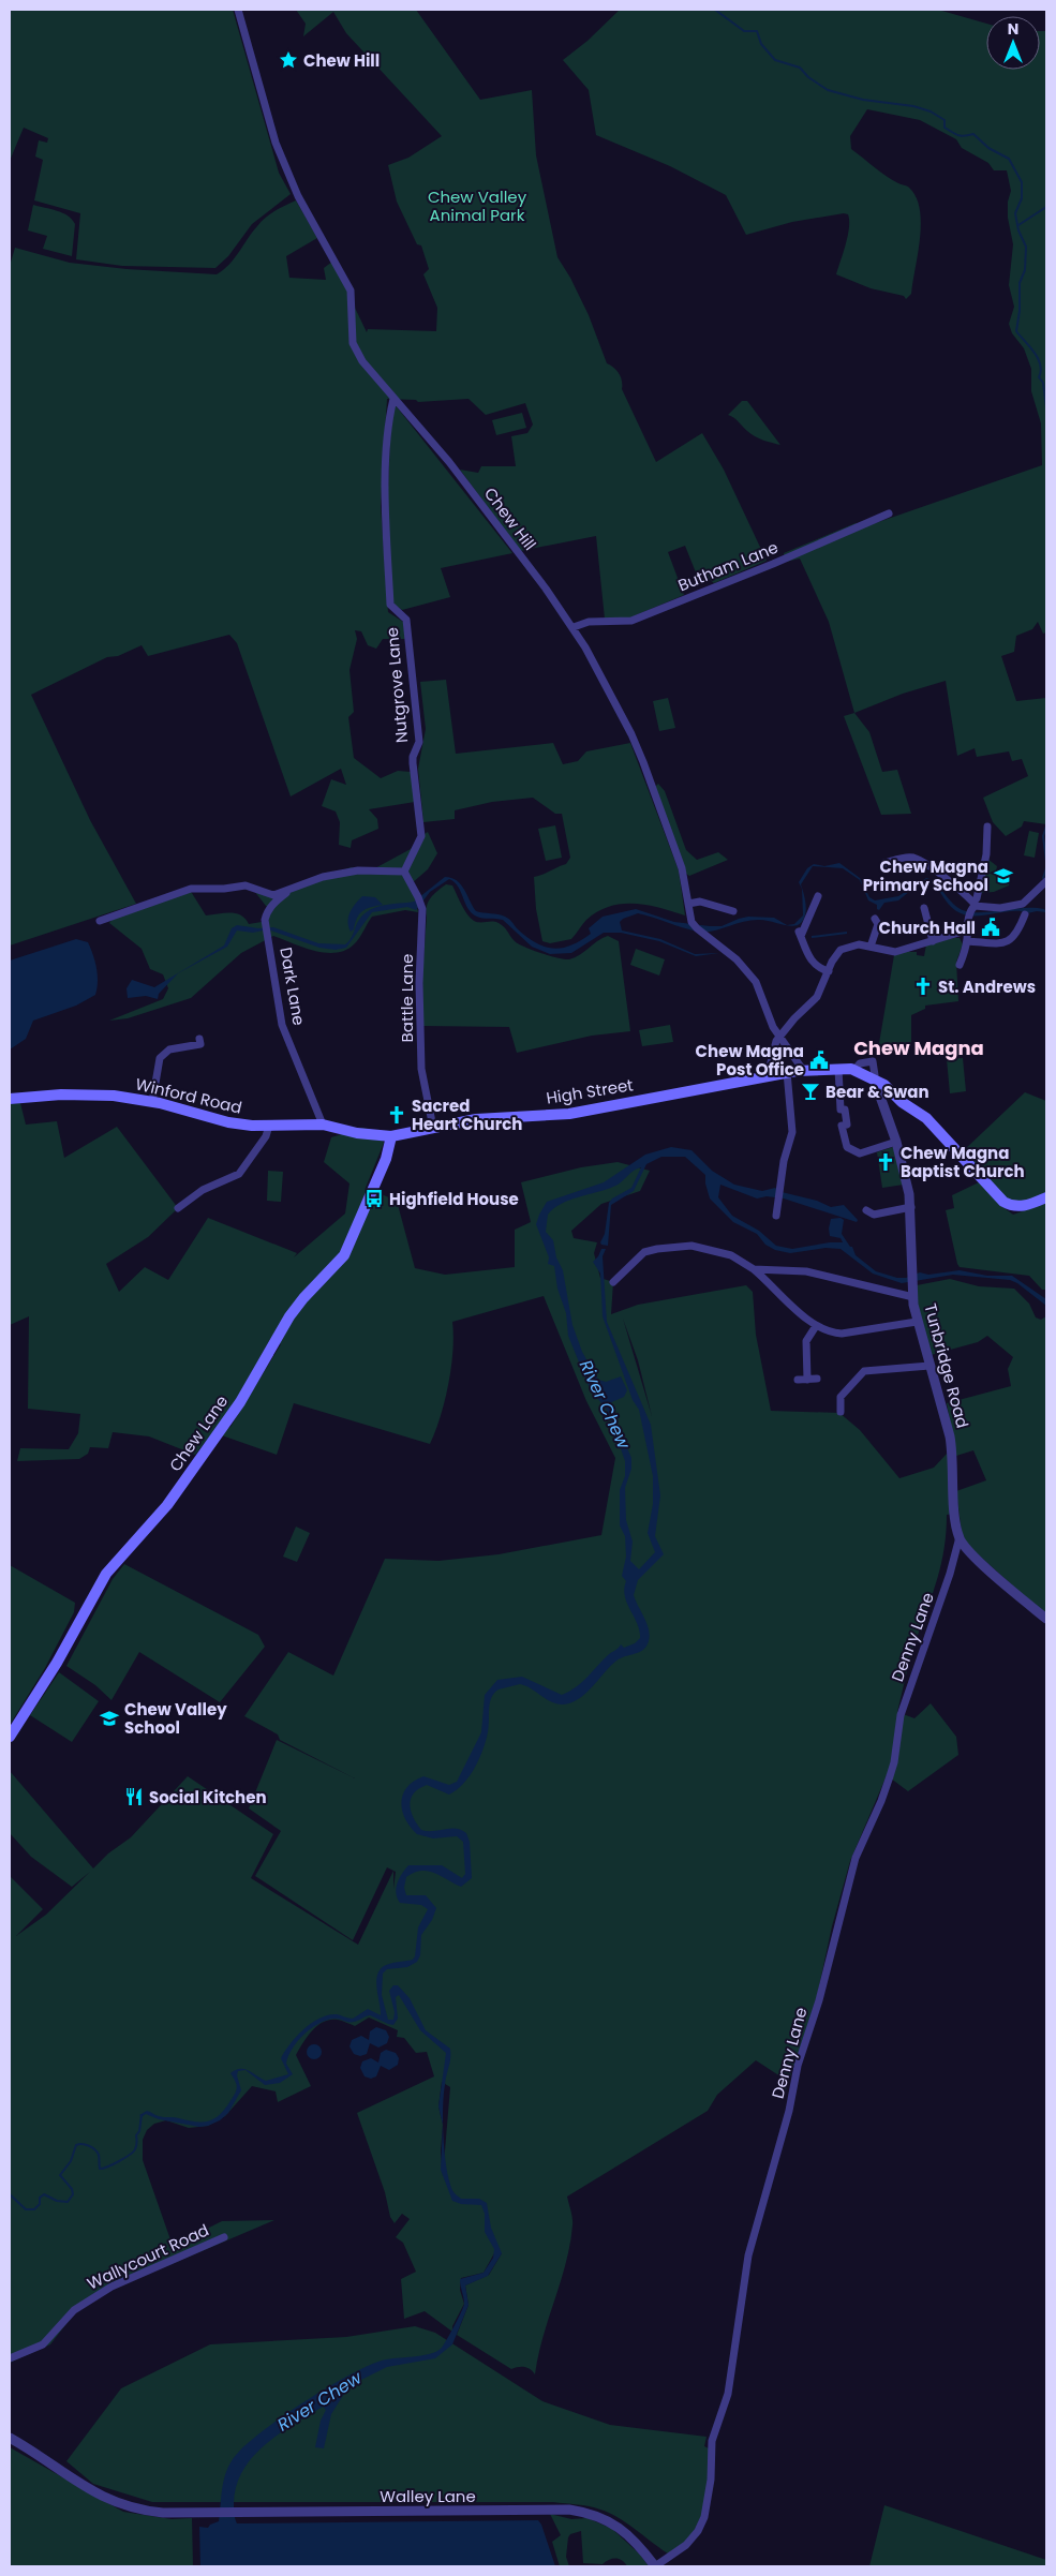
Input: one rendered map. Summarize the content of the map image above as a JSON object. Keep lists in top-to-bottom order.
{
  "streets": {
    "main road": ["High Street", "Winford Road", "Chew Lane"],
    "street": [
      "Chew Hill",
      "Butham Lane",
      "Nutgrove Lane",
      "Dark Lane",
      "Battle Lane",
      "Tunbridge Road",
      "Denny Lane",
      "Wallycourt Road",
      "Walley Lane"
    ]
  },
  "crossings": [
    ["Chew Hill", "Butham Lane"],
    ["Chew Hill", "Nutgrove Lane"],
    ["Chew Hill", "High Street"],
    ["Nutgrove Lane", "Battle Lane"],
    ["Dark Lane", "Winford Road"],
    ["Battle Lane", "High Street"],
    ["High Street", "Winford Road"],
    ["High Street", "Tunbridge Road"],
    ["High Street", "Chew Lane"],
    ["Winford Road", "Chew Lane"],
    ["Tunbridge Road", "Denny Lane"],
    ["Denny Lane", "Walley Lane"]
  ],
  "districts": ["Chew Magna"],
  "water": ["River Chew"],
  "parks": ["Chew Valley Animal Park"],
  "places": {
    "place": ["Chew Hill"],
    "school or university": ["Chew Magna Primary School", "Chew Valley School"],
    "public building": ["Church Hall", "Chew Magna Post Office"],
    "church": ["St. Andrews", "Sacred Heart Church", "Chew Magna Baptist Church"],
    "bar": ["Bear & Swan"],
    "bus stop": ["Highfield House"],
    "restaurant": ["Social Kitchen"]
  },
  "north": "top"
}
